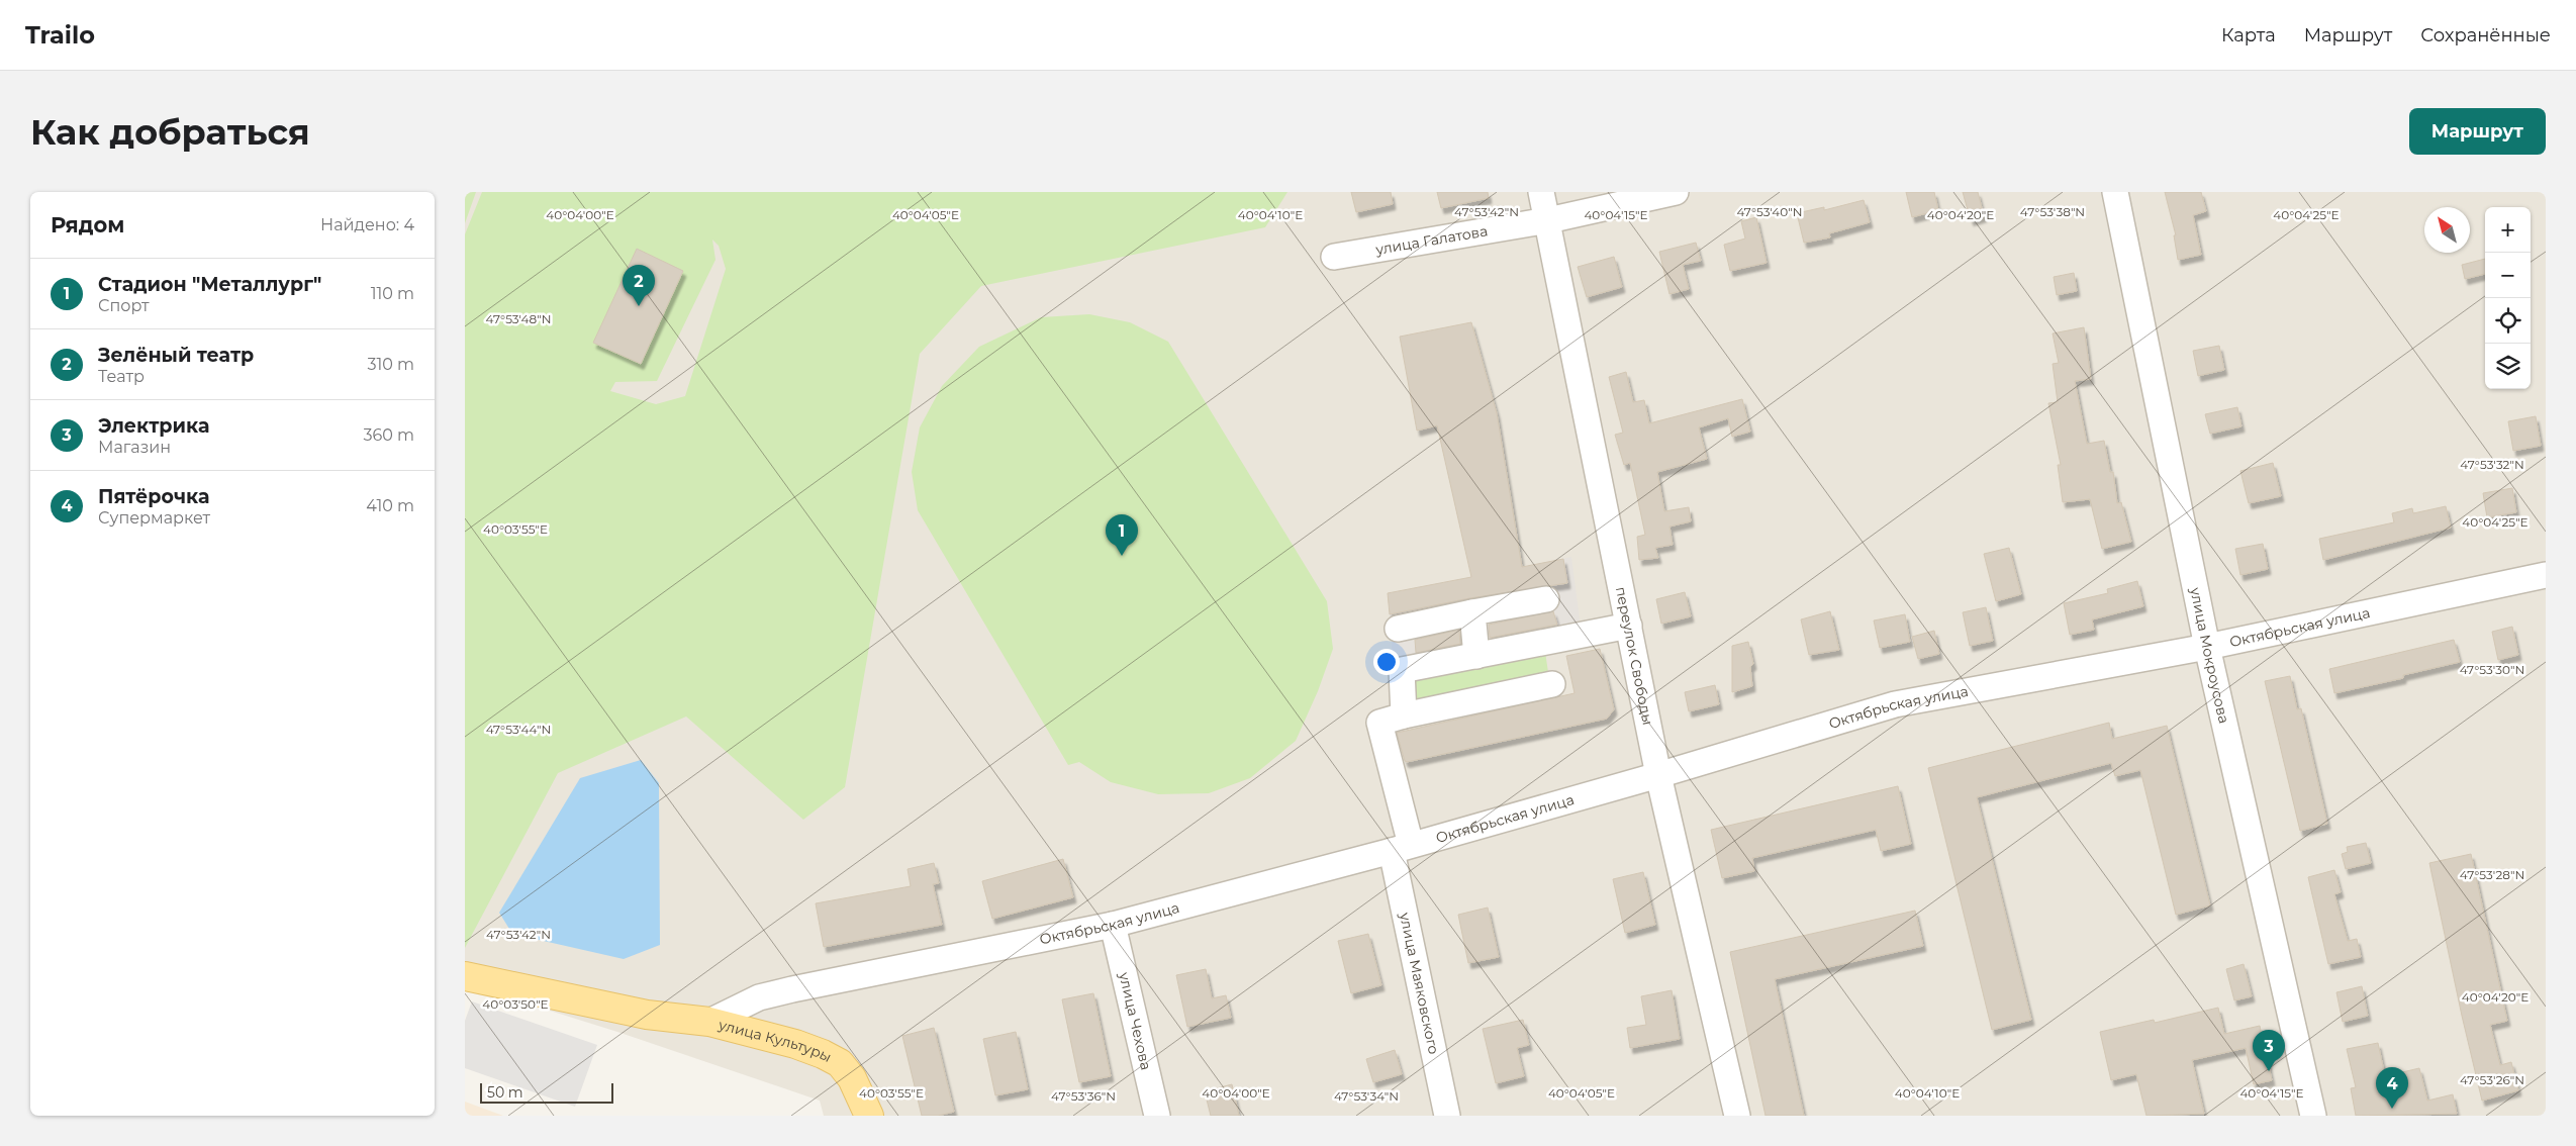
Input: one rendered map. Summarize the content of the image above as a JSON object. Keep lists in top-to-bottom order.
{
  "streets": {
    "main road": ["Октябрьская улица", "улица Культуры"],
    "street": [
      "улица Галатова",
      "переулок Свободы",
      "улица Мокроусова",
      "улица Маяковского",
      "улица Чехова"
    ]
  },
  "crossings": [
    ["улица Галатова", "переулок Свободы"],
    ["Октябрьская улица", "переулок Свободы"],
    ["Октябрьская улица", "улица Мокроусова"],
    ["Октябрьская улица", "улица Маяковского"],
    ["Октябрьская улица", "улица Чехова"],
    ["Октябрьская улица", "улица Культуры"]
  ],
  "scale_bar": "50 m",
  "north": "top left",
  "page": {
    "header": "Trailo",
    "nav": ["Карта", "Маршрут", "Сохранённые"],
    "buttons": "Маршрут",
    "title": "Как добраться",
    "heading": ["Рядом", "Найдено: 4"],
    "map_buttons": ["+", "−"],
    "list": [
      {
        "mark": "1",
        "name": "Стадион \"Металлург\"",
        "note": "Спорт",
        "value": "110 m"
      },
      {
        "mark": "2",
        "name": "Зелёный театр",
        "note": "Театр",
        "value": "310 m"
      },
      {
        "mark": "3",
        "name": "Электрика",
        "note": "Магазин",
        "value": "360 m"
      },
      {
        "mark": "4",
        "name": "Пятёрочка",
        "note": "Супермаркет",
        "value": "410 m"
      }
    ],
    "pins": [
      "2",
      "1",
      "3",
      "4"
    ],
    "scale": "50 m"
  },
  "coordinates": [
    "47°53'42\"N",
    "47°53'40\"N",
    "47°53'38\"N",
    "40°04'00\"E",
    "40°04'05\"E",
    "40°04'10\"E",
    "40°04'15\"E",
    "40°04'20\"E",
    "40°04'25\"E",
    "47°53'48\"N",
    "47°53'32\"N",
    "40°03'55\"E",
    "47°53'30\"N",
    "47°53'44\"N",
    "47°53'28\"N",
    "40°03'50\"E",
    "47°53'26\"N",
    "47°53'36\"N",
    "47°53'34\"N"
  ]
}
